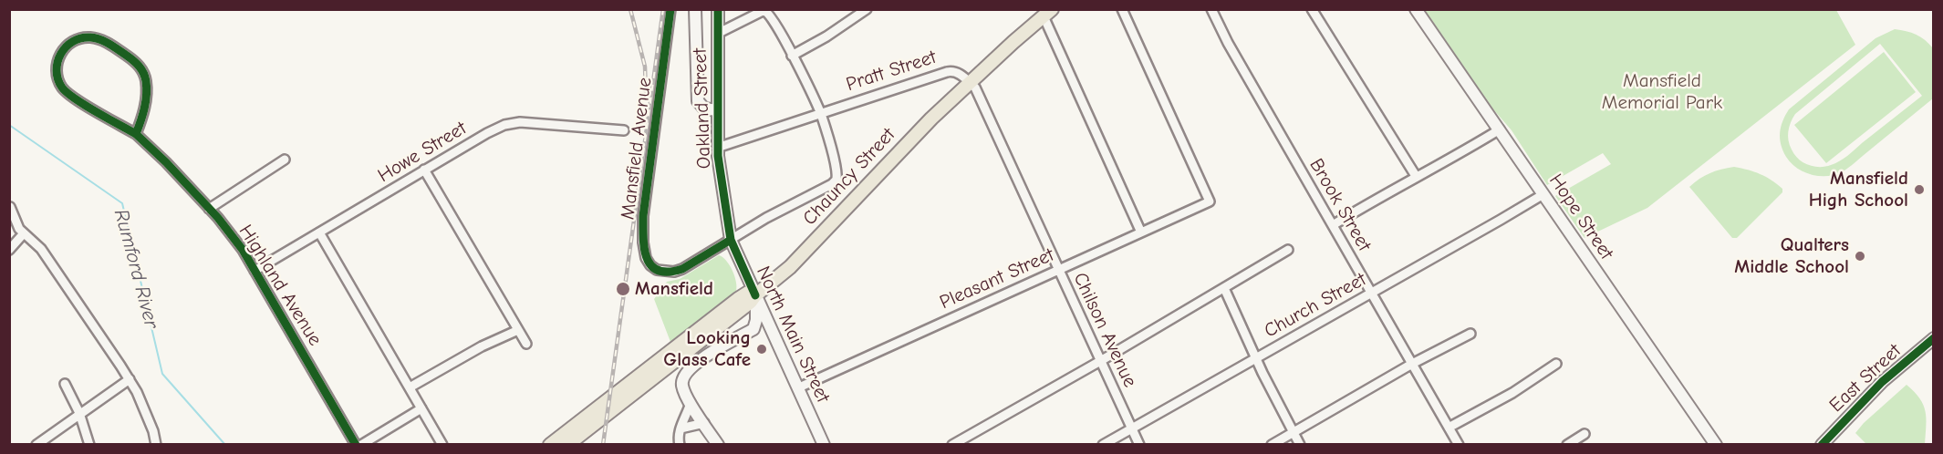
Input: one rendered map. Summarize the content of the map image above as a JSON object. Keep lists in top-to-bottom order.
{
  "streets": {
    "main road": [
      "Oakland Street",
      "Chauncy Street",
      "Hope Street",
      "North Main Street",
      "East Street"
    ],
    "street": [
      "Pratt Street",
      "Mansfield Avenue",
      "Howe Street",
      "Brook Street",
      "Pleasant Street",
      "Highland Avenue",
      "Church Street",
      "Chilson Avenue"
    ]
  },
  "crossings": [
    ["Pratt Street", "Oakland Street"],
    ["Pratt Street", "Mansfield Avenue"],
    ["Pratt Street", "Chauncy Street"],
    ["Pratt Street", "Chilson Avenue"],
    ["Oakland Street", "Mansfield Avenue"],
    ["Oakland Street", "North Main Street"],
    ["Mansfield Avenue", "North Main Street"],
    ["Howe Street", "Highland Avenue"],
    ["Chauncy Street", "Chilson Avenue"],
    ["Chauncy Street", "North Main Street"],
    ["Brook Street", "Church Street"],
    ["Hope Street", "Church Street"],
    ["Pleasant Street", "Chilson Avenue"],
    ["Pleasant Street", "North Main Street"],
    ["Church Street", "Chilson Avenue"]
  ],
  "water": ["Rumford River"],
  "parks": ["Mansfield Memorial Park"],
  "places": [
    "Mansfield High School",
    "Qualters Middle School",
    "Mansfield",
    "Looking Glass Cafe"
  ]
}
